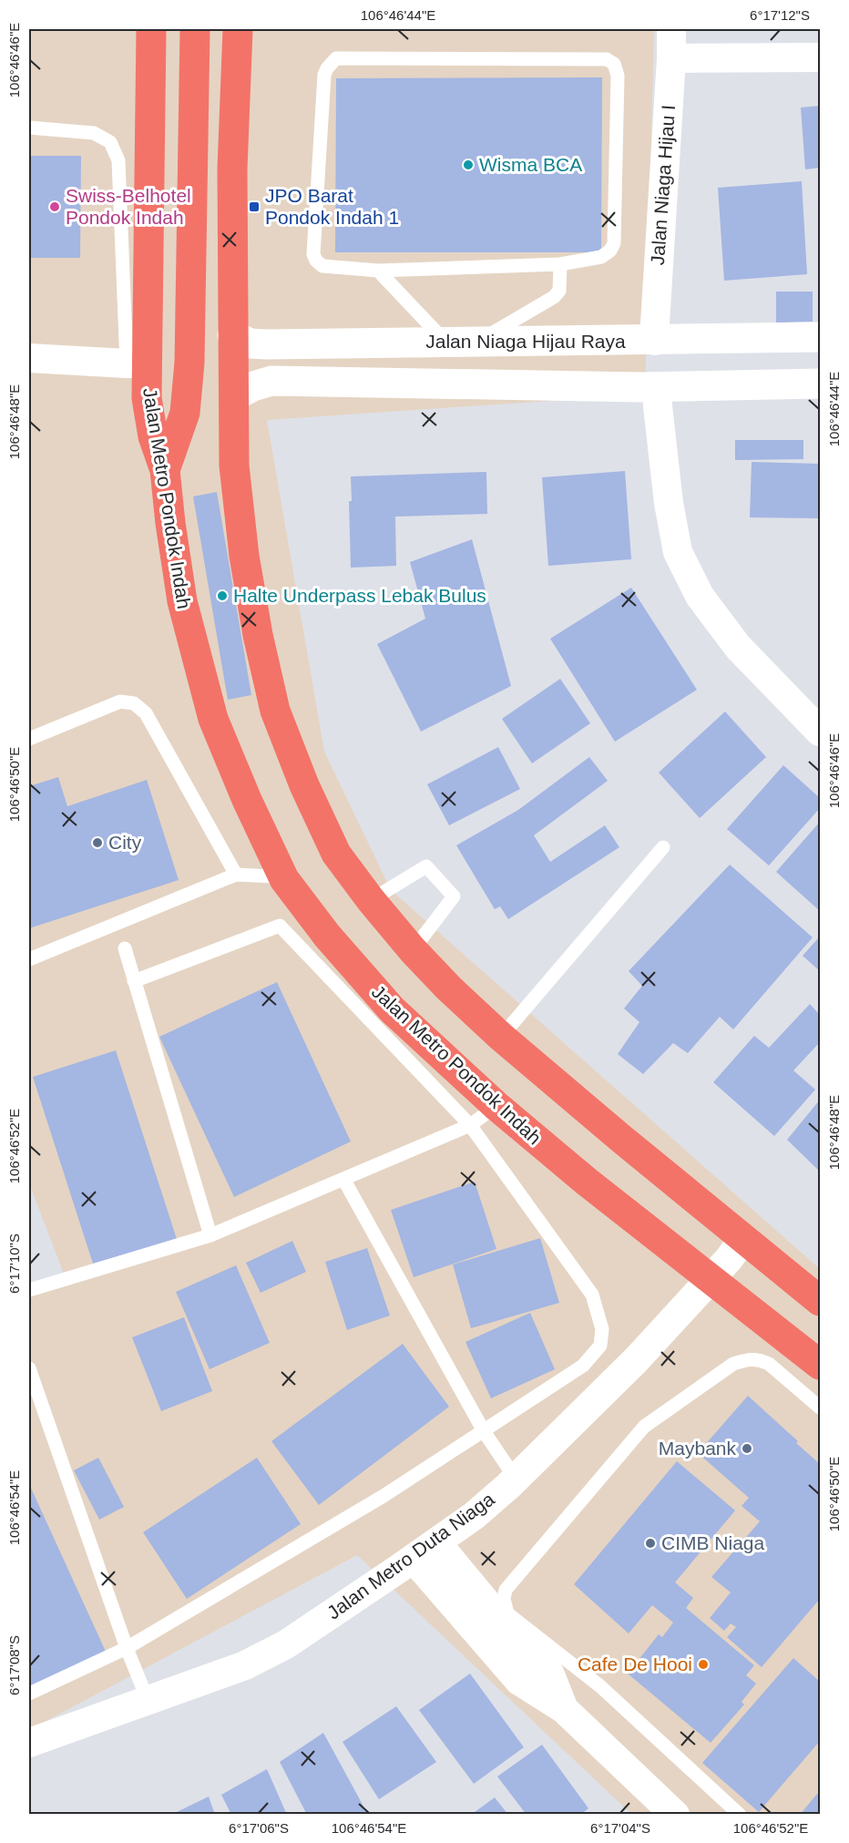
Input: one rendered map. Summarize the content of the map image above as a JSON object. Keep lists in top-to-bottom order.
{
  "streets": {
    "highway": ["Jalan Metro Pondok Indah"],
    "street": ["Jalan Niaga Hijau I", "Jalan Niaga Hijau Raya", "Jalan Metro Duta Niaga"]
  },
  "crossings": [
    ["Jalan Niaga Hijau I", "Jalan Niaga Hijau Raya"],
    ["Jalan Metro Pondok Indah", "Jalan Metro Duta Niaga"]
  ],
  "places": {
    "other": [
      "Wisma BCA",
      "Swiss-Belhotel Pondok Indah",
      "Halte Underpass Lebak Bulus",
      "City",
      "Maybank",
      "CIMB Niaga",
      "Cafe De Hooi"
    ],
    "transit": ["JPO Barat Pondok Indah 1"]
  },
  "coordinates": [
    "106°46'44\"E",
    "6°17'12\"S",
    "106°46'46\"E",
    "106°46'48\"E",
    "106°46'50\"E",
    "106°46'52\"E",
    "6°17'10\"S",
    "106°46'54\"E",
    "6°17'08\"S",
    "6°17'06\"S",
    "6°17'04\"S"
  ]
}
